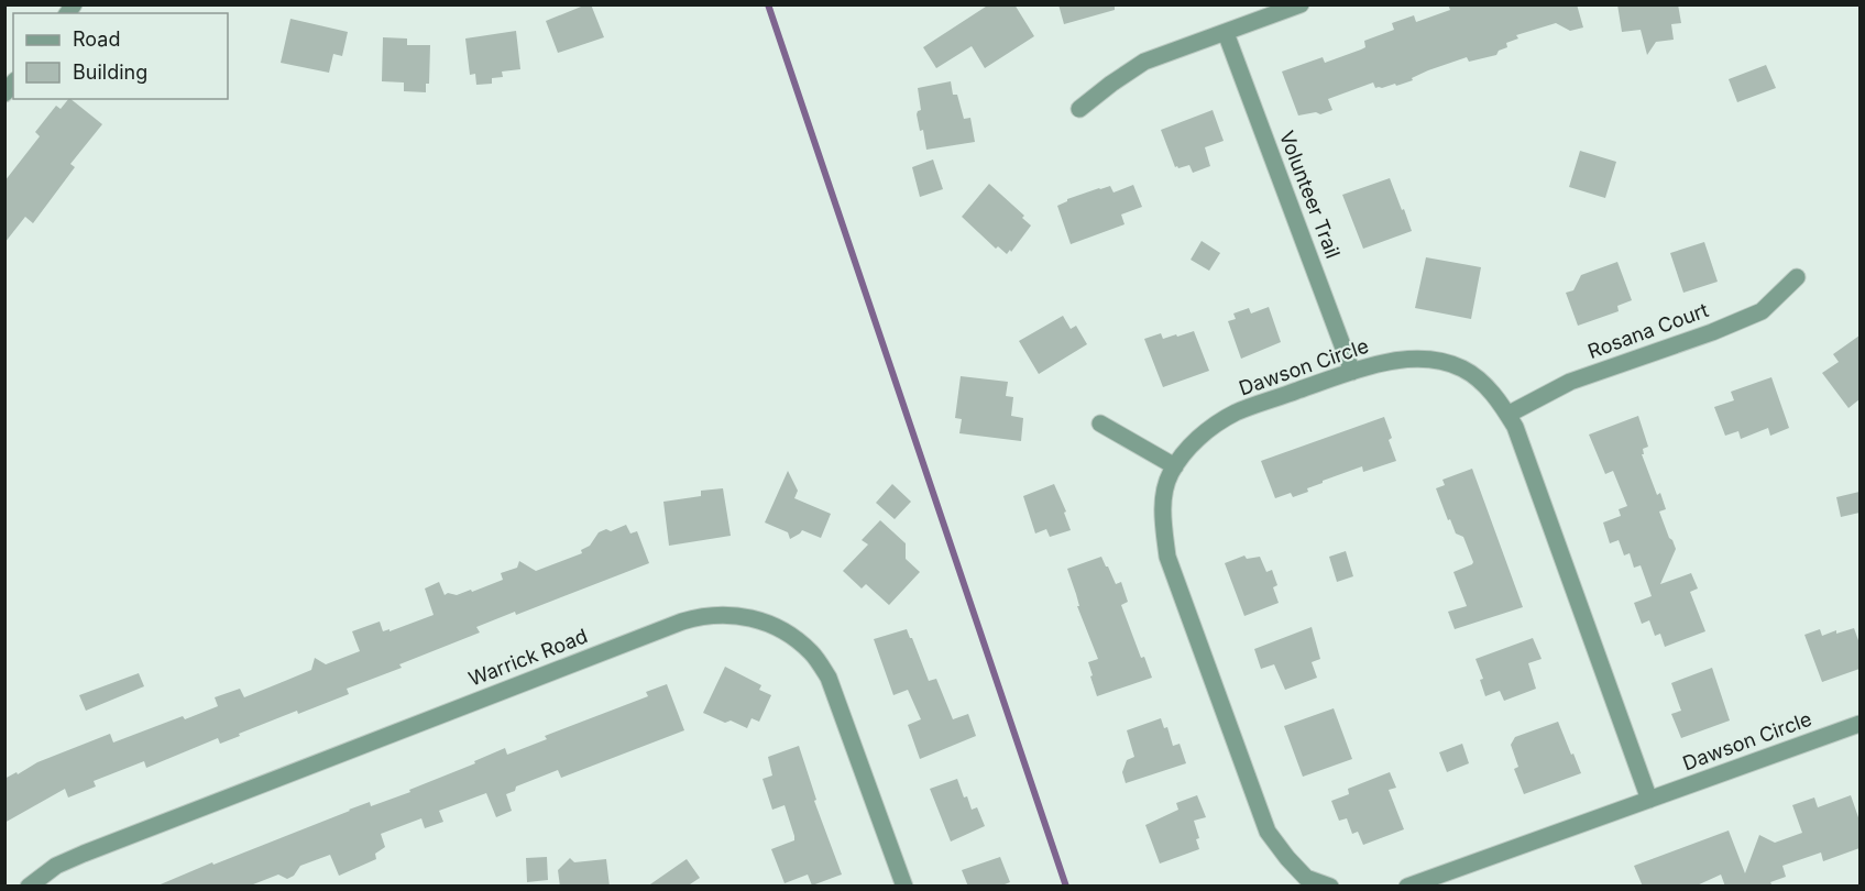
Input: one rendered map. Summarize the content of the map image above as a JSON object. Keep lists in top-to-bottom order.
{
  "streets": {
    "street": [
      "Volunteer Trail",
      "Rosana Court",
      "Dawson Circle",
      "Warrick Road"
    ]
  },
  "crossings": [
    ["Volunteer Trail", "Dawson Circle"],
    ["Rosana Court", "Dawson Circle"]
  ],
  "legend": ["Road", "Building"]
}
